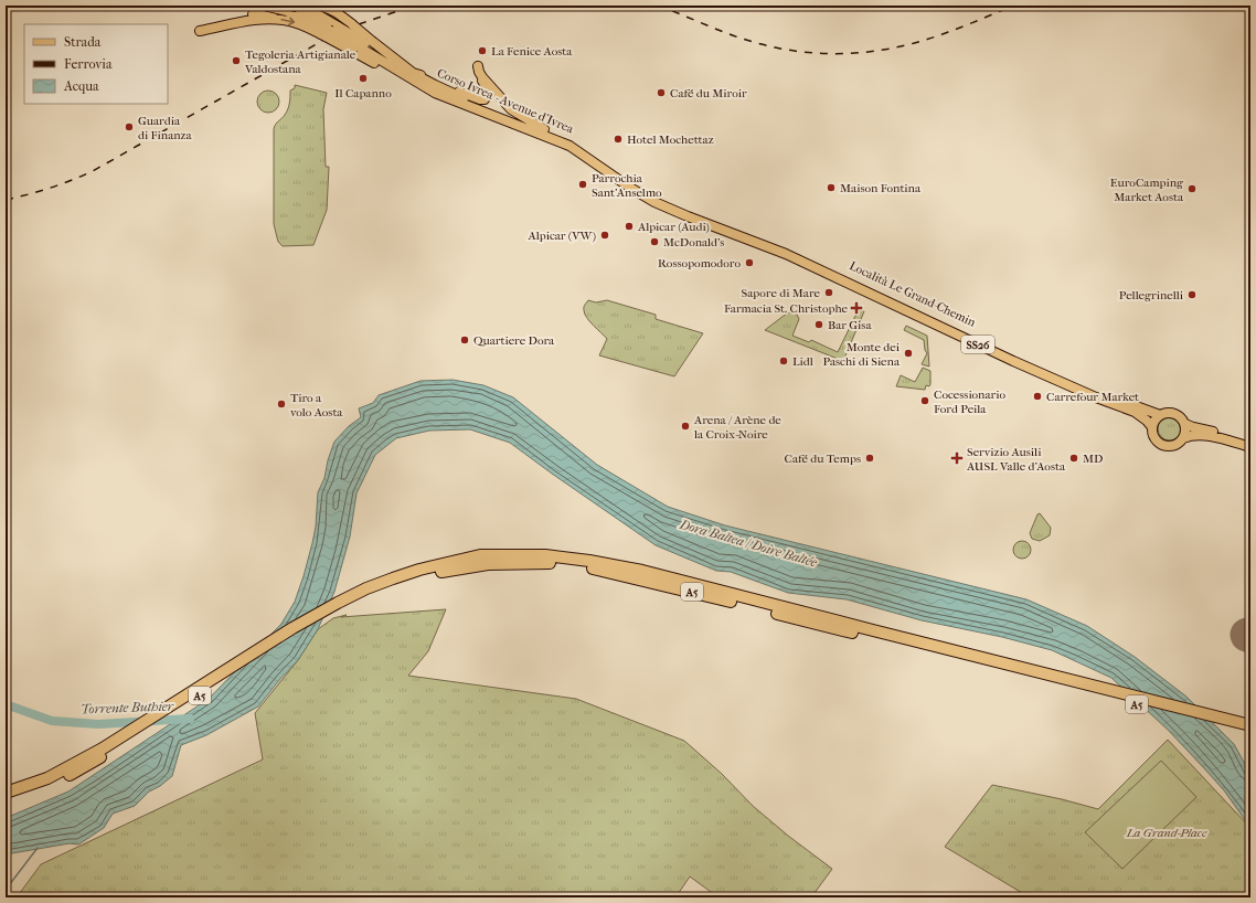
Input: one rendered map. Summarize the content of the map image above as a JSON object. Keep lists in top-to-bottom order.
{
  "streets": {
    "highway": ["A5"],
    "main road": ["Corso Ivrea - Avenue d'Ivrea", "Località Le Grand-Chemin", "SS26"]
  },
  "crossings": [
    ["Corso Ivrea - Avenue d'Ivrea", "Località Le Grand-Chemin"],
    ["Corso Ivrea - Avenue d'Ivrea", "SS26"]
  ],
  "water": ["Dora Baltea / Doire Baltée", "Torrente Buthier"],
  "parks": ["La Grand-Place"],
  "places": {
    "other": [
      "La Fenice Aosta",
      "Tegoleria Artigianale Valdostana",
      "Il Capanno",
      "Café du Miroir",
      "Guardia di Finanza",
      "Hotel Mochettaz",
      "Parrochia Sant’Anselmo",
      "Maison Fontina",
      "EuroCamping Market Aosta",
      "Alpicar (Audi)",
      "Alpicar (VW)",
      "McDonald's",
      "Rossopomodoro",
      "Sapore di Mare",
      "Pellegrinelli",
      "Bar Gisa",
      "Quartiere Dora",
      "Monte dei Paschi di Siena",
      "Lidl",
      "Carrefour Market",
      "Cocessionario Ford Peila",
      "Tiro a volo Aosta",
      "Arena / Arène de la Croix-Noire",
      "Café du Temps",
      "MD"
    ],
    "health": ["Farmacia St. Christophe", "Servizio Ausili AUSL Valle d'Aosta"]
  },
  "legend": ["Strada", "Ferrovia", "Acqua"]
}
